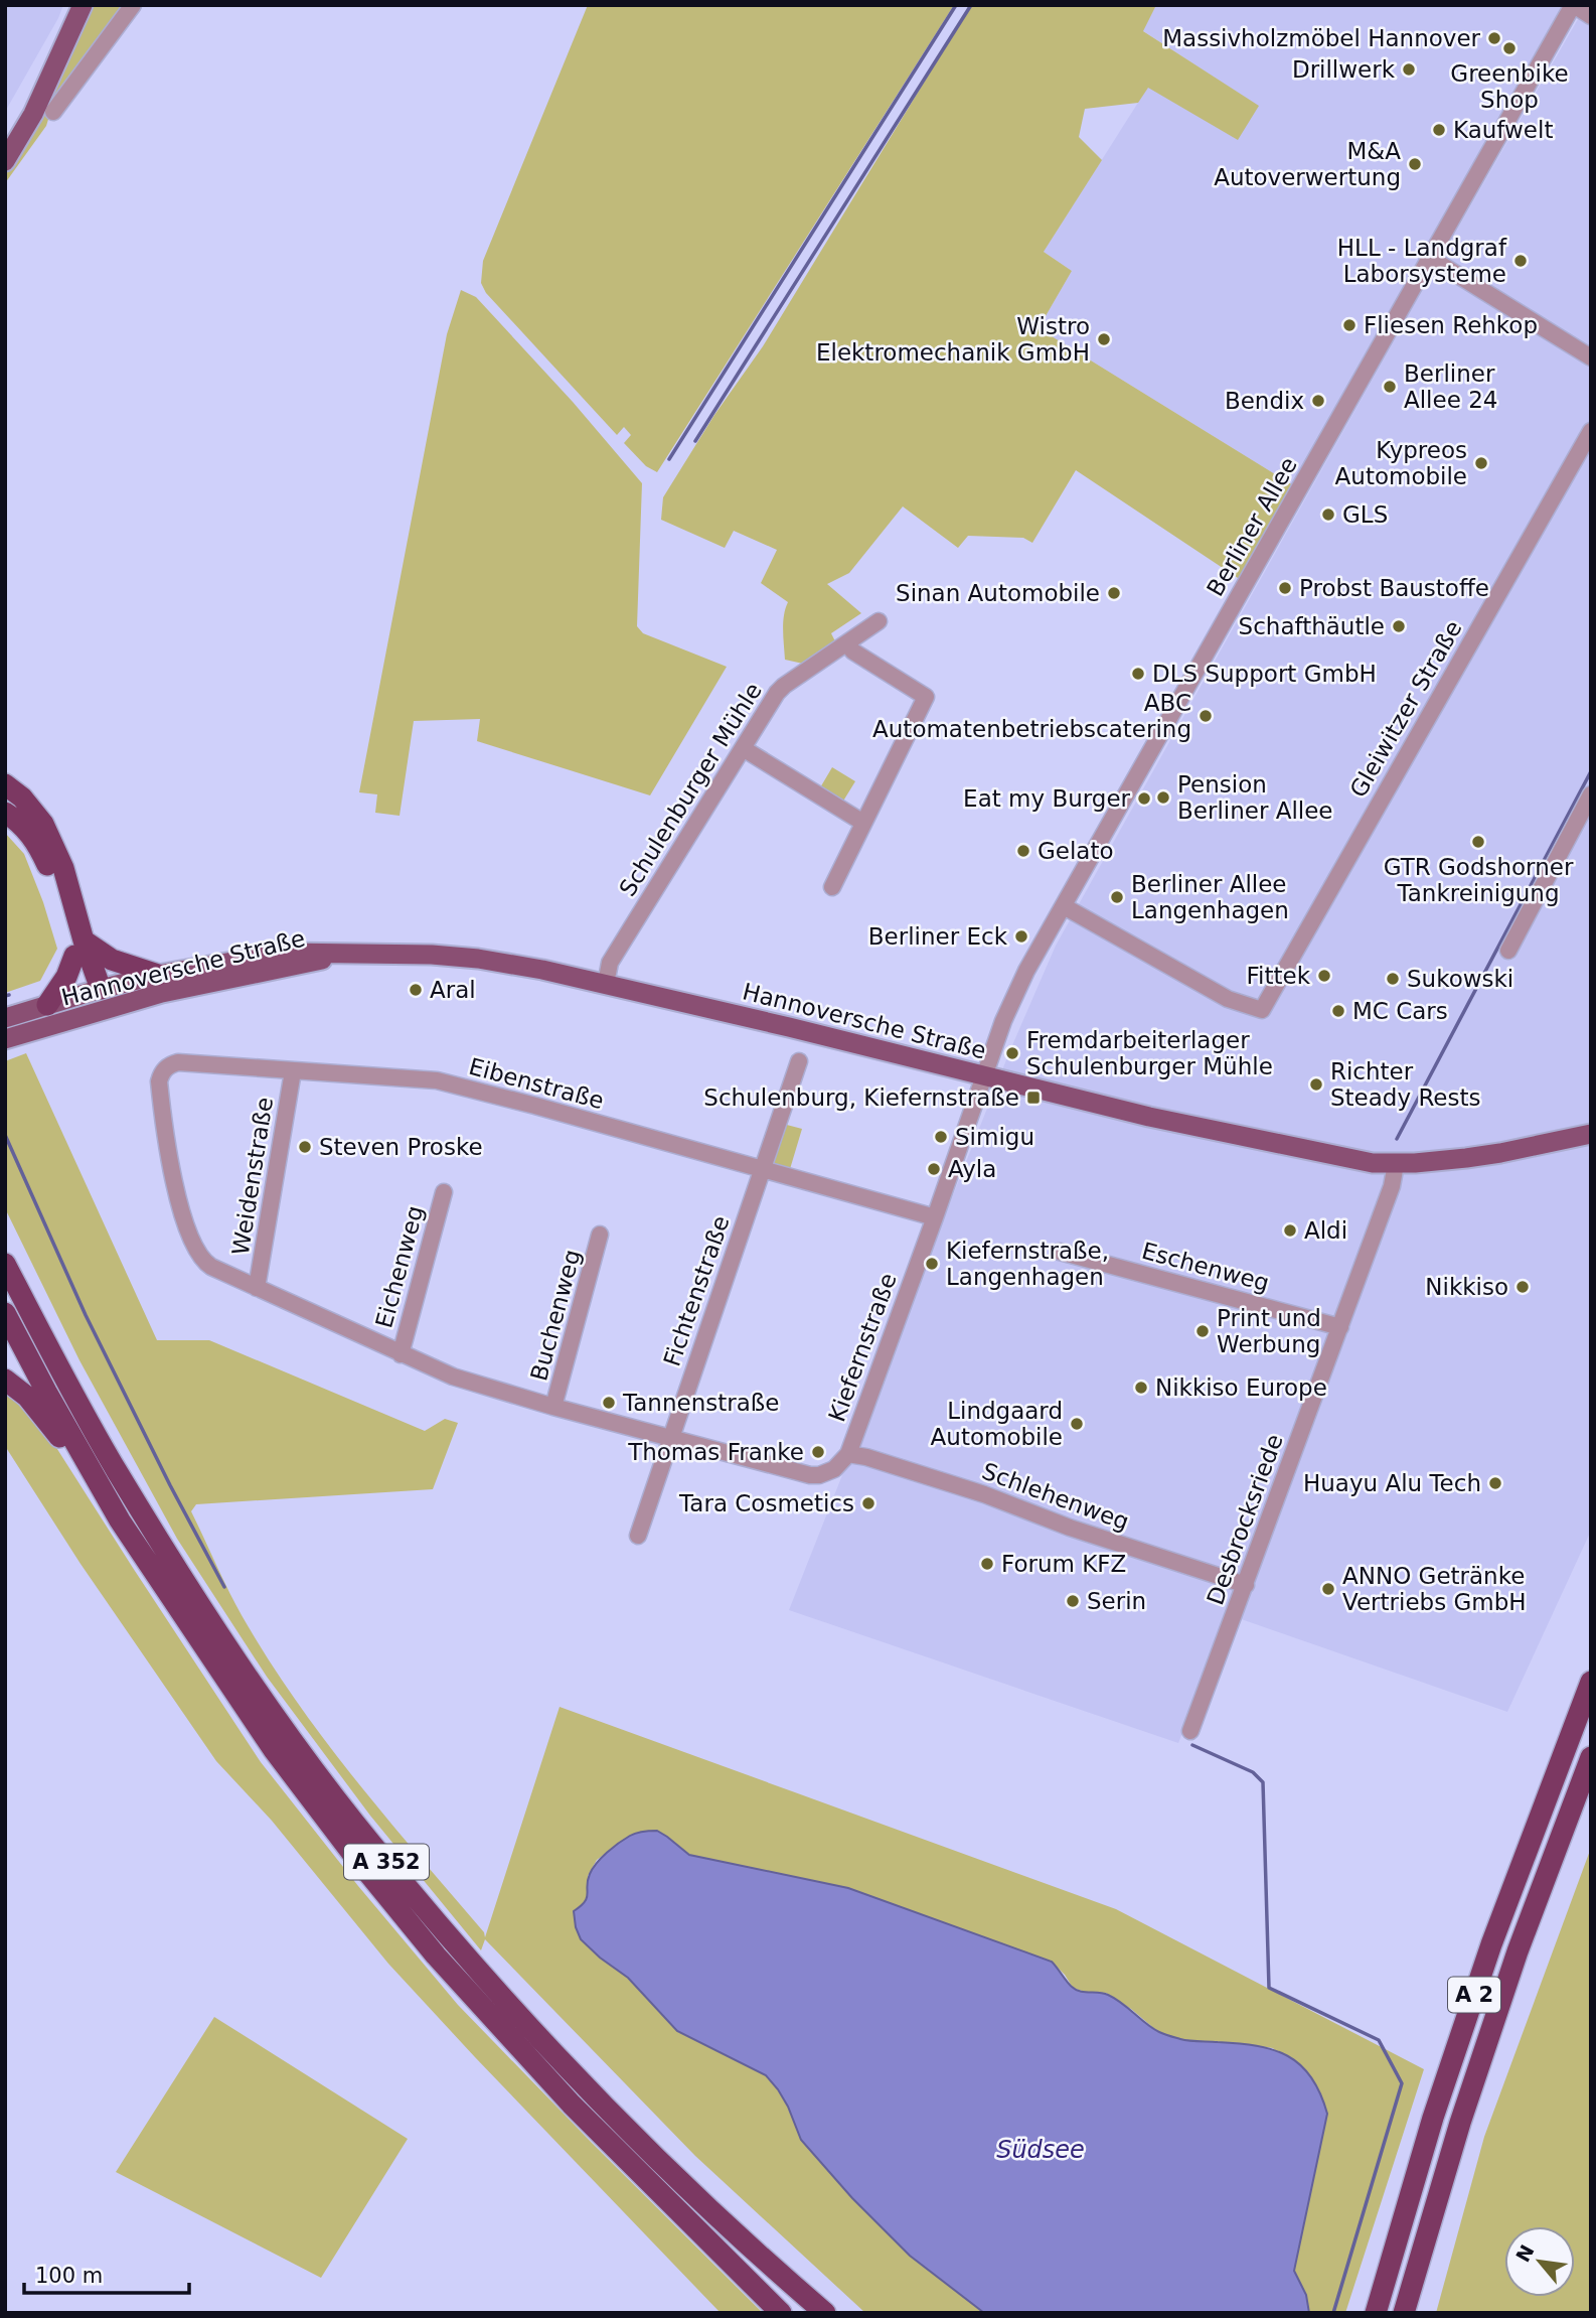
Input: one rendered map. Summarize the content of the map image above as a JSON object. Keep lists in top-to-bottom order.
{
  "streets": {
    "highway": ["A 352", "A 2"],
    "main road": ["Hannoversche Straße"],
    "street": [
      "Berliner Allee",
      "Gleiwitzer Straße",
      "Schulenburger Mühle",
      "Eibenstraße",
      "Weidenstraße",
      "Eichenweg",
      "Eschenweg",
      "Fichtenstraße",
      "Buchenweg",
      "Kiefernstraße",
      "Schlehenweg",
      "Desbrocksriede"
    ]
  },
  "crossings": [
    ["Berliner Allee", "Gleiwitzer Straße"],
    ["Berliner Allee", "Hannoversche Straße"],
    ["Berliner Allee", "Kiefernstraße"],
    ["Schulenburger Mühle", "Hannoversche Straße"],
    ["Hannoversche Straße", "Kiefernstraße"],
    ["Hannoversche Straße", "Desbrocksriede"],
    ["Eibenstraße", "Weidenstraße"],
    ["Eibenstraße", "Fichtenstraße"],
    ["Eibenstraße", "Kiefernstraße"],
    ["Eschenweg", "Desbrocksriede"],
    ["Fichtenstraße", "Kiefernstraße"],
    ["Kiefernstraße", "Schlehenweg"],
    ["Schlehenweg", "Desbrocksriede"]
  ],
  "water": ["Südsee"],
  "places": {
    "other": [
      "Massivholzmöbel Hannover",
      "Greenbike Shop",
      "Drillwerk",
      "Kaufwelt",
      "M&A Autoverwertung",
      "HLL - Landgraf Laborsysteme",
      "Fliesen Rehkop",
      "Wistro Elektromechanik GmbH",
      "Berliner Allee 24",
      "Bendix",
      "Kypreos Automobile",
      "GLS",
      "Probst Baustoffe",
      "Sinan Automobile",
      "Schafthäutle",
      "DLS Support GmbH",
      "ABC Automatenbetriebscatering",
      "Pension Berliner Allee",
      "Eat my Burger",
      "GTR Godshorner Tankreinigung",
      "Gelato",
      "Berliner Allee Langenhagen",
      "Berliner Eck",
      "Fittek",
      "Sukowski",
      "Aral",
      "MC Cars",
      "Fremdarbeiterlager Schulenburger Mühle",
      "Richter Steady Rests",
      "Simigu",
      "Steven Proske",
      "Ayla",
      "Aldi",
      "Kiefernstraße, Langenhagen",
      "Nikkiso",
      "Print und Werbung",
      "Nikkiso Europe",
      "Tannenstraße",
      "Lindgaard Automobile",
      "Thomas Franke",
      "Huayu Alu Tech",
      "Tara Cosmetics",
      "Forum KFZ",
      "ANNO Getränke Vertriebs GmbH",
      "Serin"
    ],
    "transit": ["Schulenburg, Kiefernstraße"]
  },
  "scale_bar": "100 m",
  "north": "top left"
}
